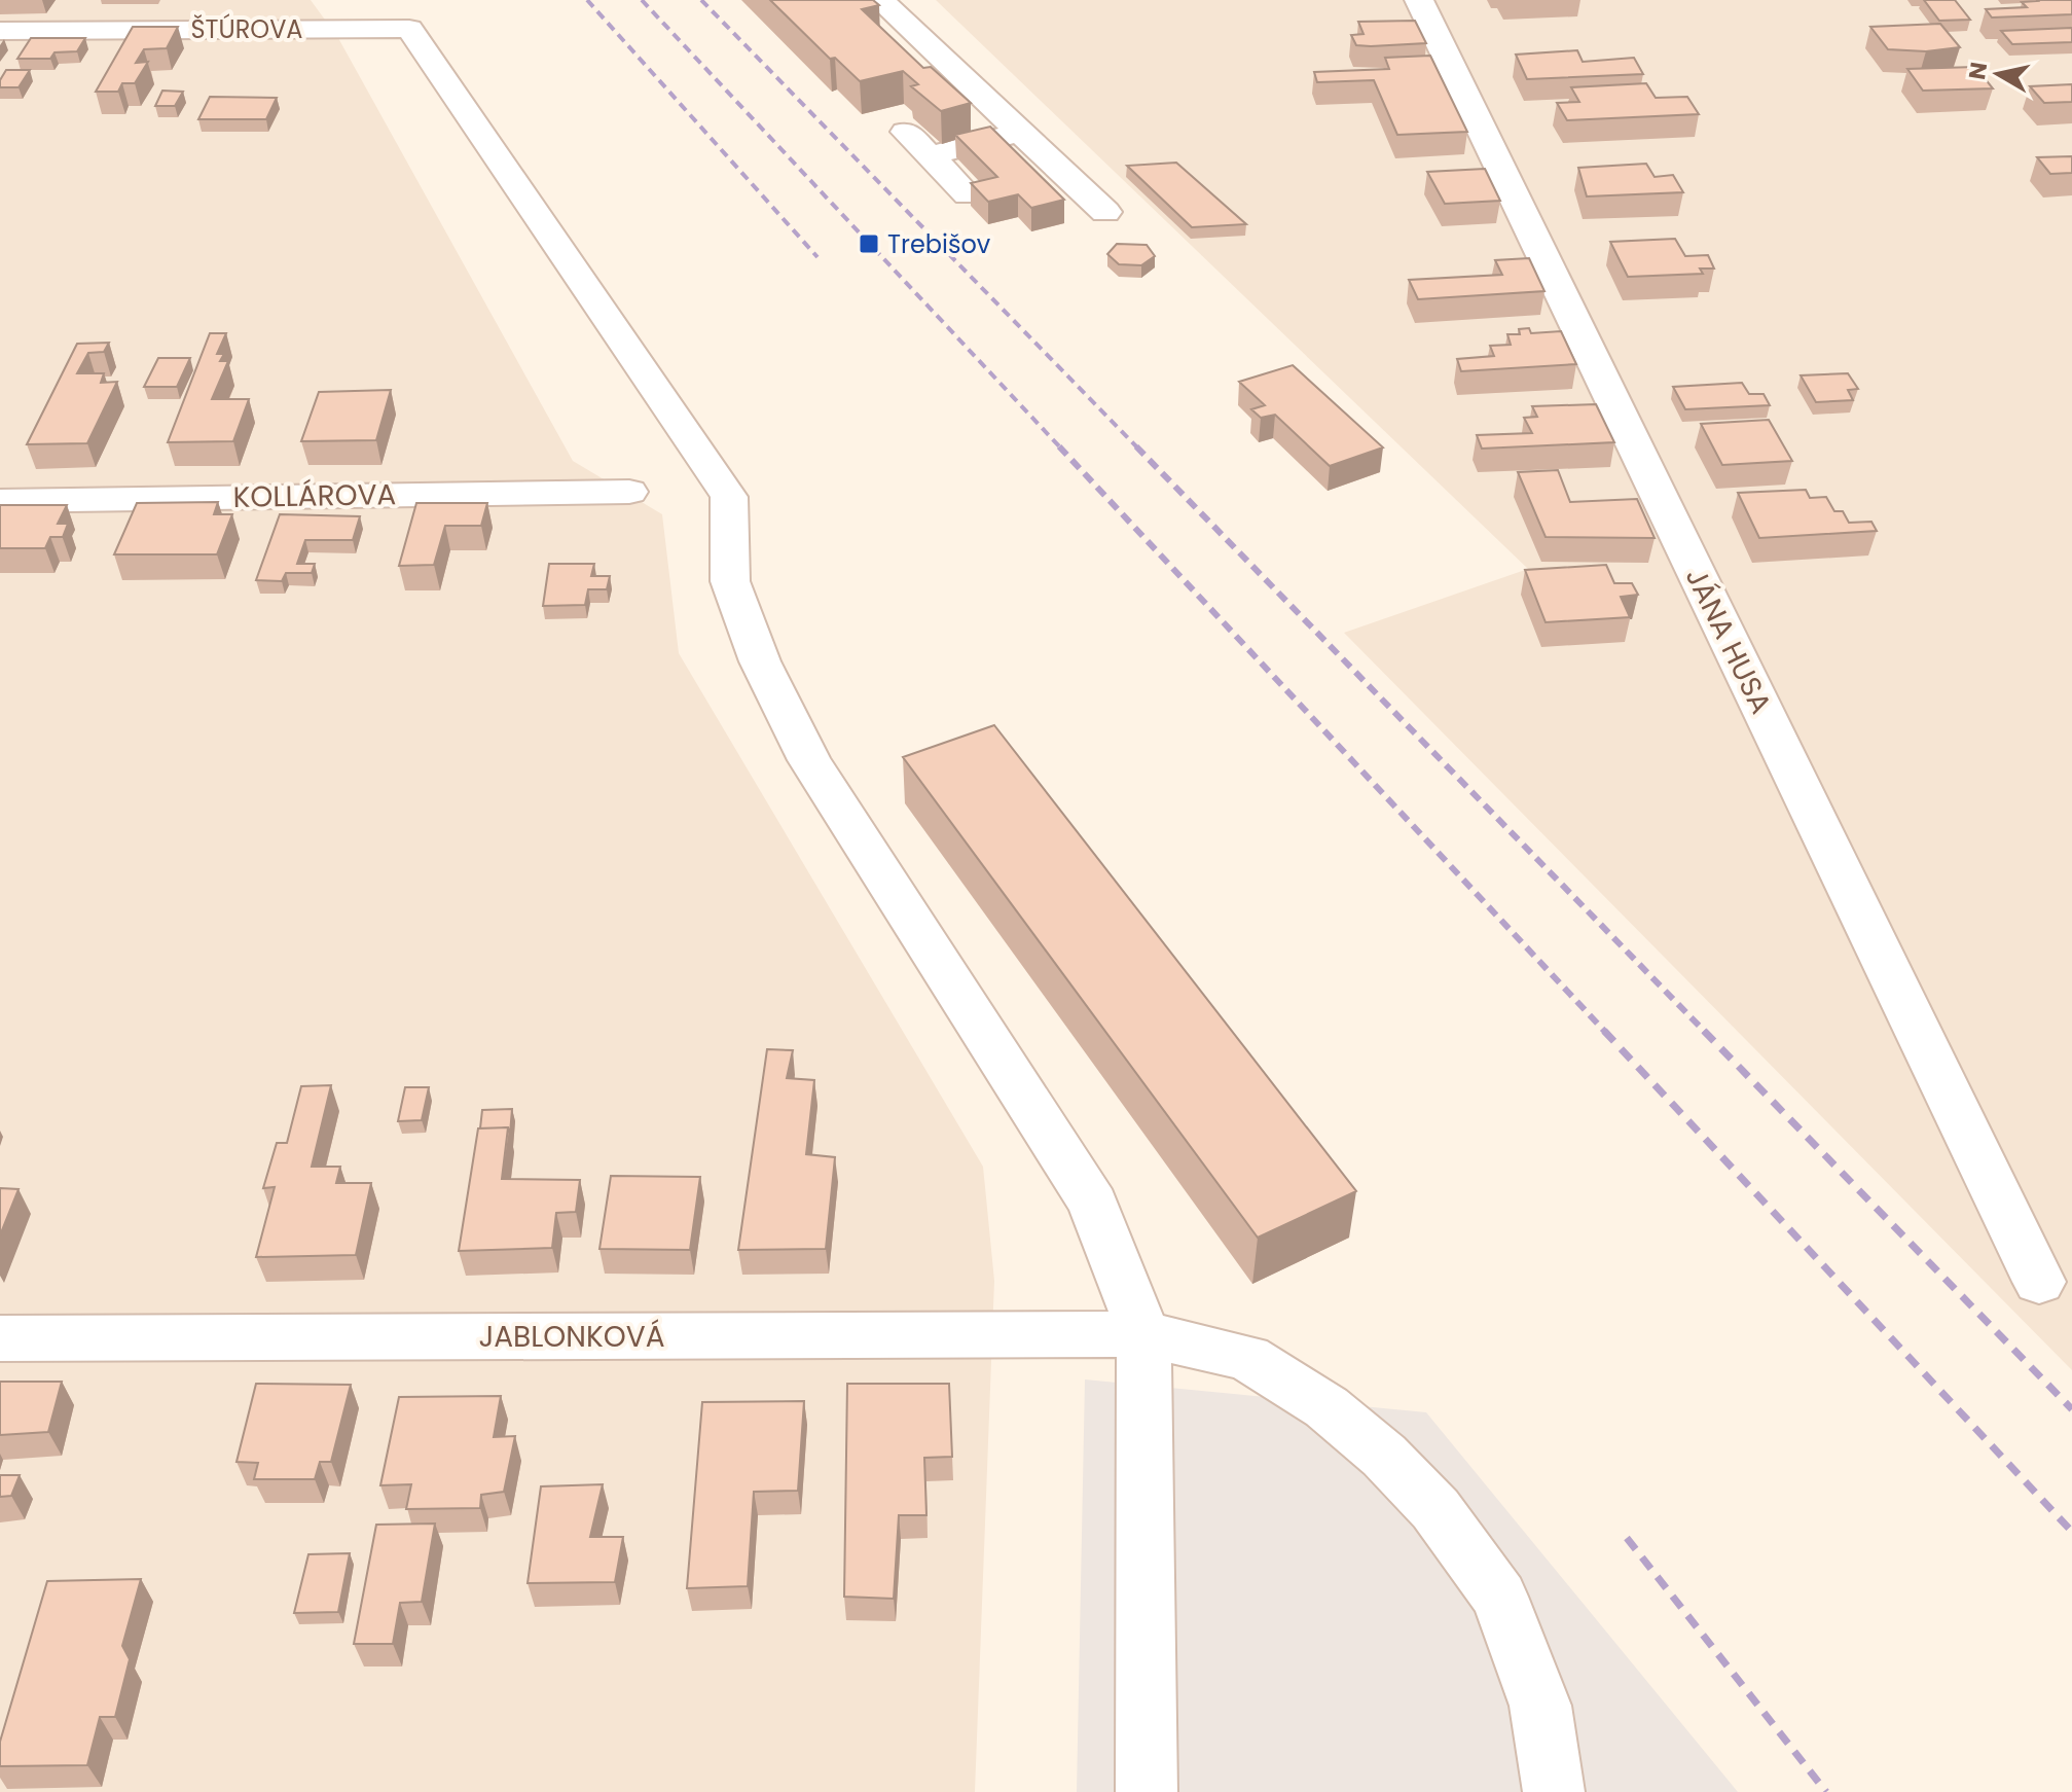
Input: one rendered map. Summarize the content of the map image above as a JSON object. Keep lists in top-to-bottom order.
{
  "streets": {
    "street": [
      "ŠTÚROVA",
      "KOLLÁROVA",
      "JÁNA HUSA",
      "JABLONKOVÁ"
    ]
  },
  "crossings": [
    ["ŠTÚROVA", "JABLONKOVÁ"]
  ],
  "places": {
    "transit": ["Trebišov"]
  },
  "north": "left"
}
